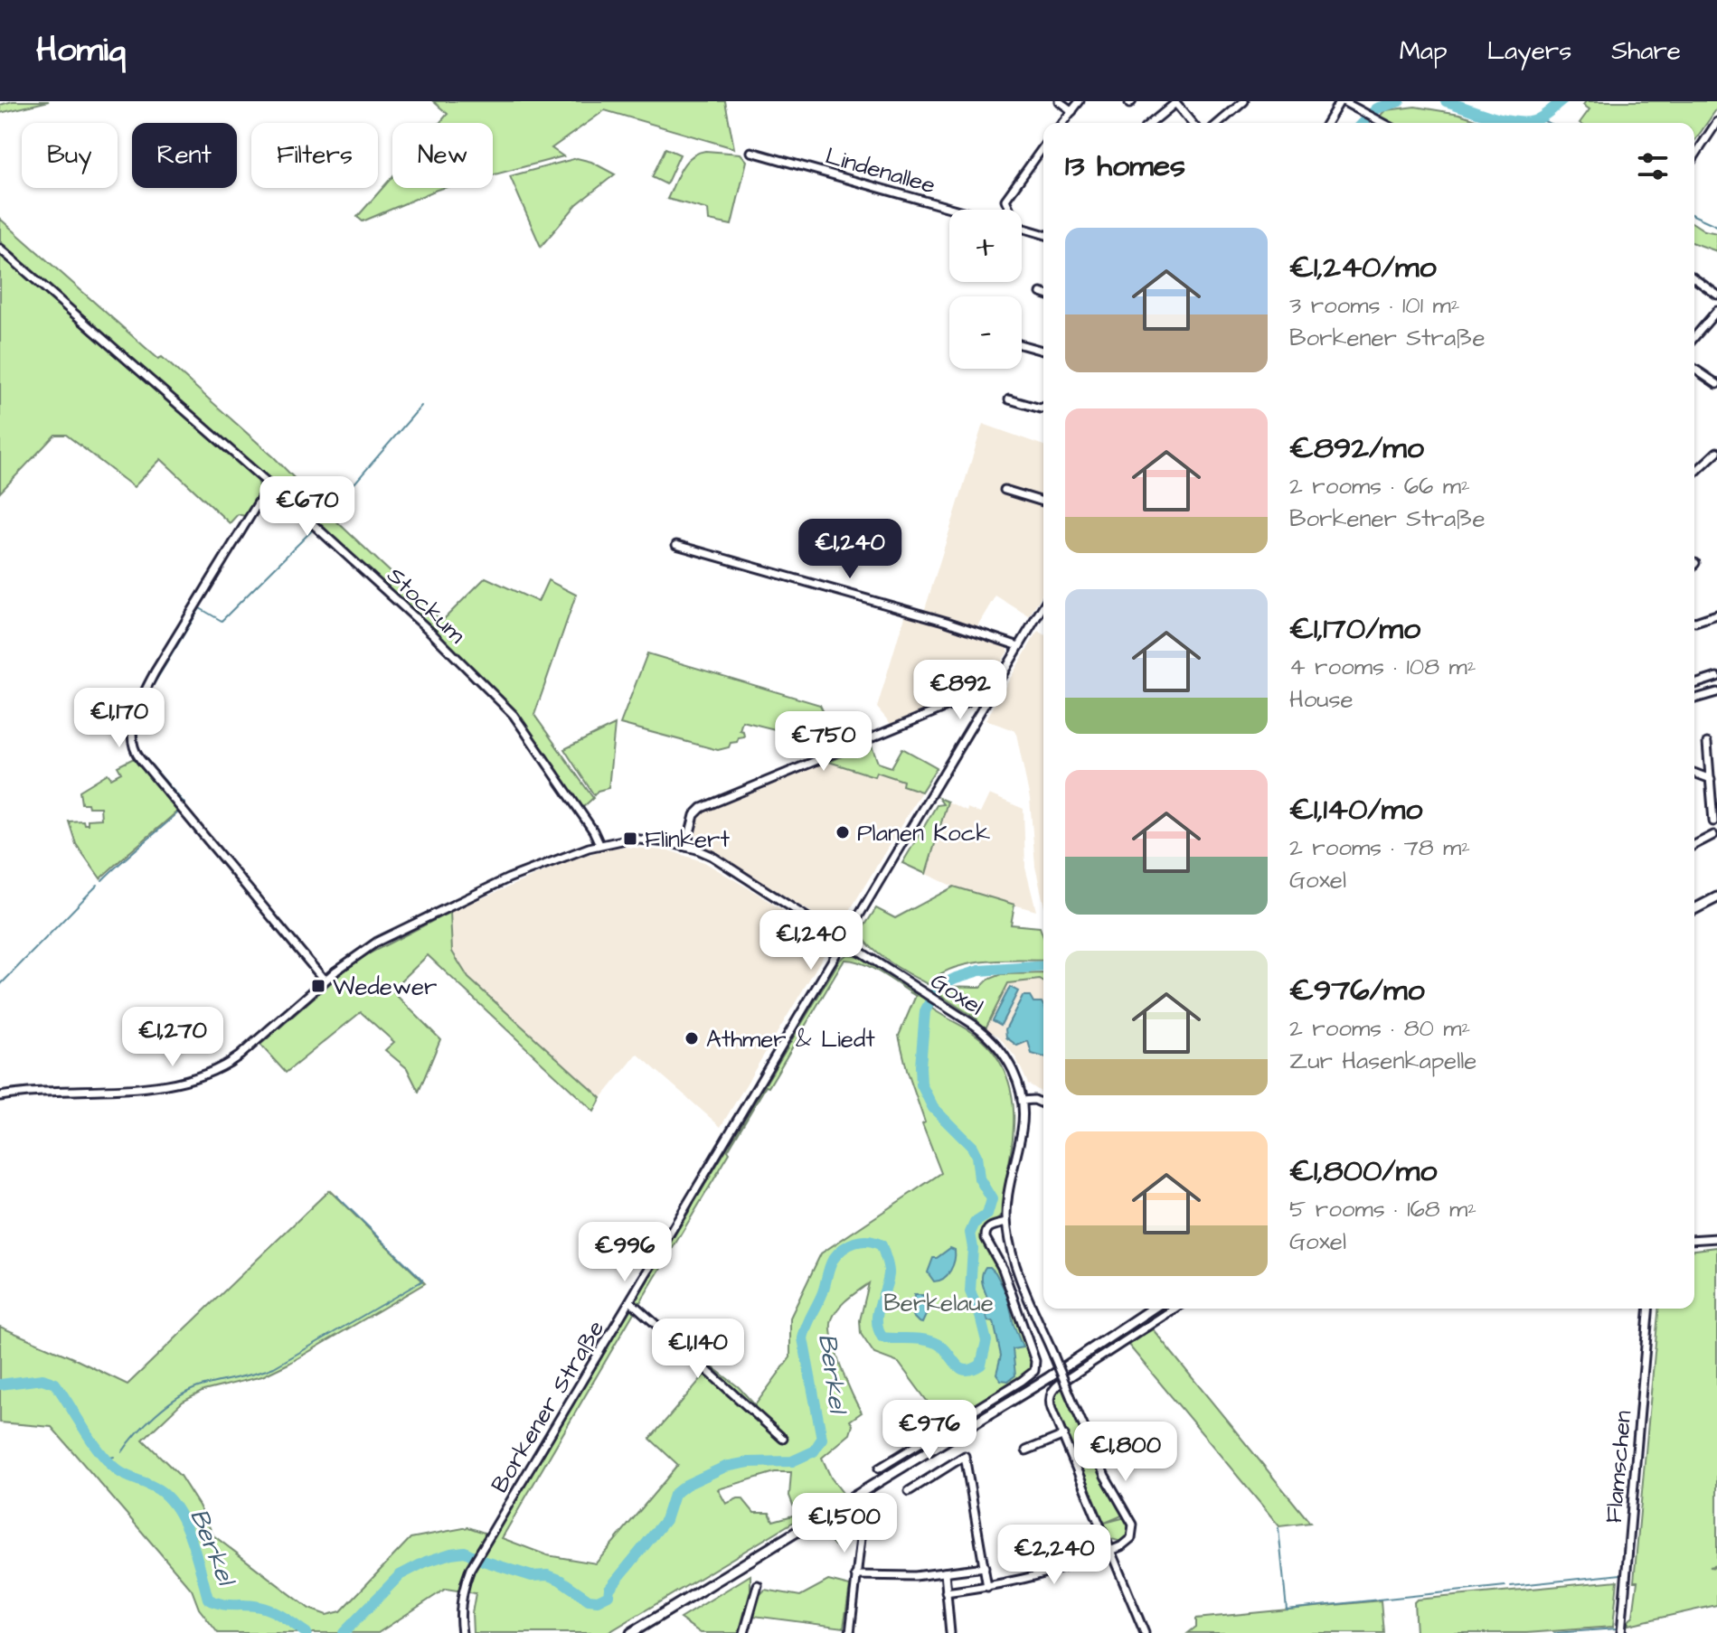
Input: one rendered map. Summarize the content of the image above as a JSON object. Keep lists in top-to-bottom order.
{
  "streets": {
    "street": [
      "Lindenallee",
      "Stockum",
      "Goxel",
      "Borkener Straße",
      "Flamschen"
    ]
  },
  "crossings": [
    ["Goxel", "Borkener Straße"]
  ],
  "water": ["Berkel"],
  "parks": ["Berkelaue"],
  "places": {
    "other": ["Planen Kock", "Athmer & Liedt"],
    "transit": ["Flinkert", "Wedewer"]
  },
  "page": {
    "header": "Homiq",
    "nav": ["Map", "Layers", "Share"],
    "chip": [
      "Buy",
      "Rent",
      "Filters",
      "New"
    ],
    "heading": "13 homes",
    "map_buttons": ["+", "−"],
    "list": [
      {
        "name": "€1,240/mo",
        "note": "3 rooms · 101 m² · Borkener Straße"
      },
      {
        "name": "€892/mo",
        "note": "2 rooms · 66 m² · Borkener Straße"
      },
      {
        "name": "€1,170/mo",
        "note": "4 rooms · 108 m² · House"
      },
      {
        "name": "€1,140/mo",
        "note": "2 rooms · 78 m² · Goxel"
      },
      {
        "name": "€976/mo",
        "note": "2 rooms · 80 m² · Zur Hasenkapelle"
      },
      {
        "name": "€1,800/mo",
        "note": "5 rooms · 168 m² · Goxel"
      }
    ],
    "price": [
      "€670",
      "€1,240",
      "€892",
      "€1,170",
      "€750",
      "€1,240",
      "€1,270",
      "€996",
      "€1,140",
      "€976",
      "€1,800",
      "€1,500",
      "€2,240"
    ]
  }
}
